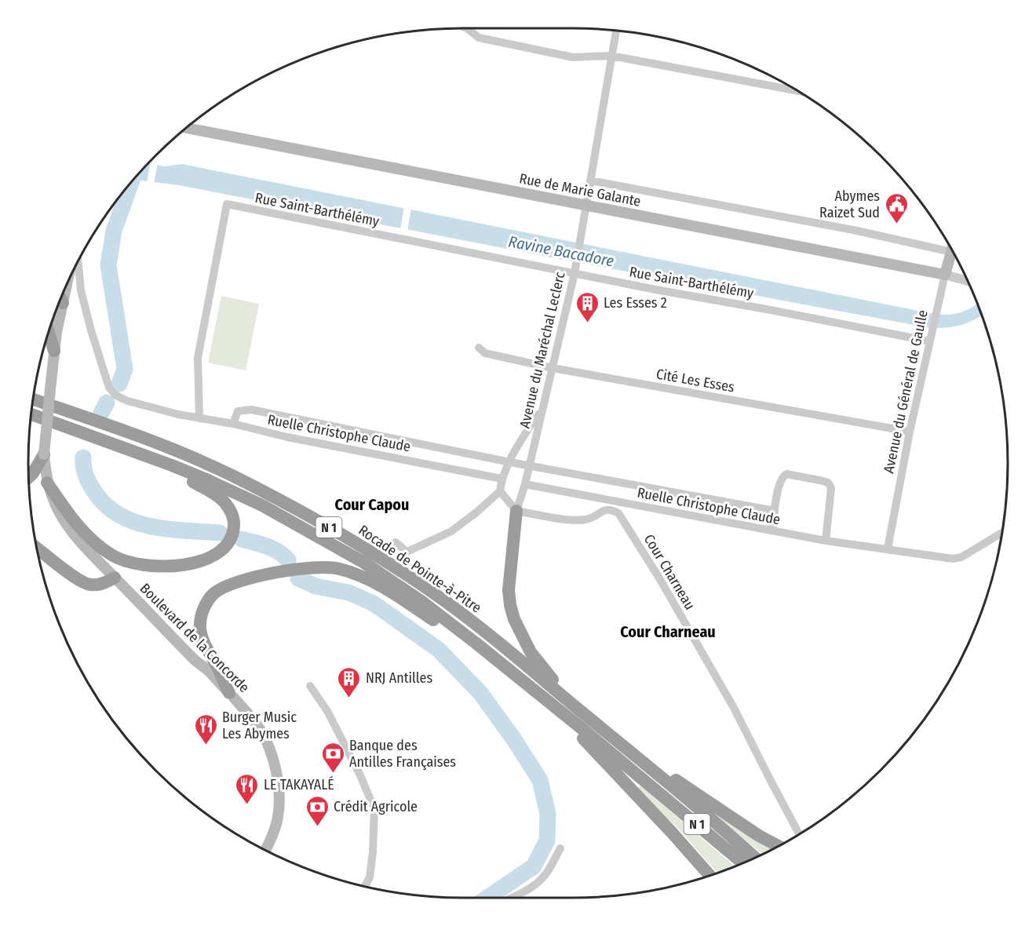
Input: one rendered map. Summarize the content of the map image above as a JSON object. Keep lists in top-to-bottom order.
{
  "streets": {
    "highway": ["N 1", "Rocade de Pointe-à-Pitre"],
    "main road": ["Rue de Marie Galante", "Avenue du Général de Gaulle", "Boulevard de la Concorde"],
    "street": [
      "Rue Saint-Barthélémy",
      "Avenue du Maréchal Leclerc",
      "Cité Les Esses",
      "Ruelle Christophe Claude",
      "Cour Charneau"
    ]
  },
  "crossings": [
    ["Rue de Marie Galante", "Avenue du Maréchal Leclerc"],
    ["Rue de Marie Galante", "Avenue du Général de Gaulle"],
    ["Rue Saint-Barthélémy", "Avenue du Maréchal Leclerc"],
    ["Rue Saint-Barthélémy", "Avenue du Général de Gaulle"],
    ["Rue Saint-Barthélémy", "Ruelle Christophe Claude"],
    ["Avenue du Maréchal Leclerc", "Cité Les Esses"],
    ["Avenue du Maréchal Leclerc", "Ruelle Christophe Claude"],
    ["Avenue du Maréchal Leclerc", "Cour Charneau"],
    ["Cité Les Esses", "Avenue du Général de Gaulle"],
    ["Avenue du Général de Gaulle", "Ruelle Christophe Claude"],
    ["N 1", "Rocade de Pointe-à-Pitre"]
  ],
  "districts": ["Cour Capou", "Cour Charneau"],
  "water": ["Ravine Bacadore"],
  "places": {
    "public building": ["Abymes Raizet Sud"],
    "building": ["Les Esses 2", "NRJ Antilles"],
    "restaurant": ["Burger Music Les Abymes", "LE TAKAYALÉ"],
    "bank": ["Banque des Antilles Françaises", "Crédit Agricole"]
  }
}
